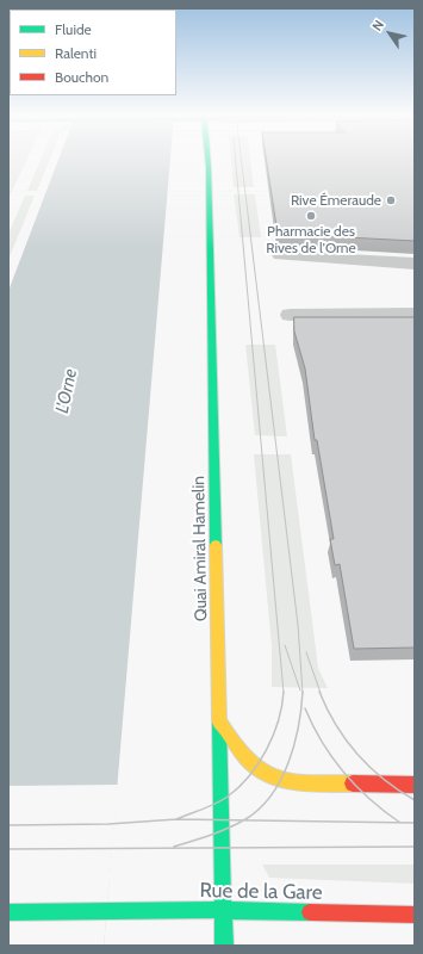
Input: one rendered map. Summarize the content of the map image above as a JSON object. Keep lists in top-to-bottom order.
{
  "streets": {
    "main road": ["Quai Amiral Hamelin", "Rue de la Gare"]
  },
  "crossings": [
    ["Quai Amiral Hamelin", "Rue de la Gare"]
  ],
  "water": ["L'Orne"],
  "places": ["Rive Émeraude", "Pharmacie des Rives de l'Orne"],
  "legend": ["Fluide", "Ralenti", "Bouchon"],
  "north": "top left"
}
